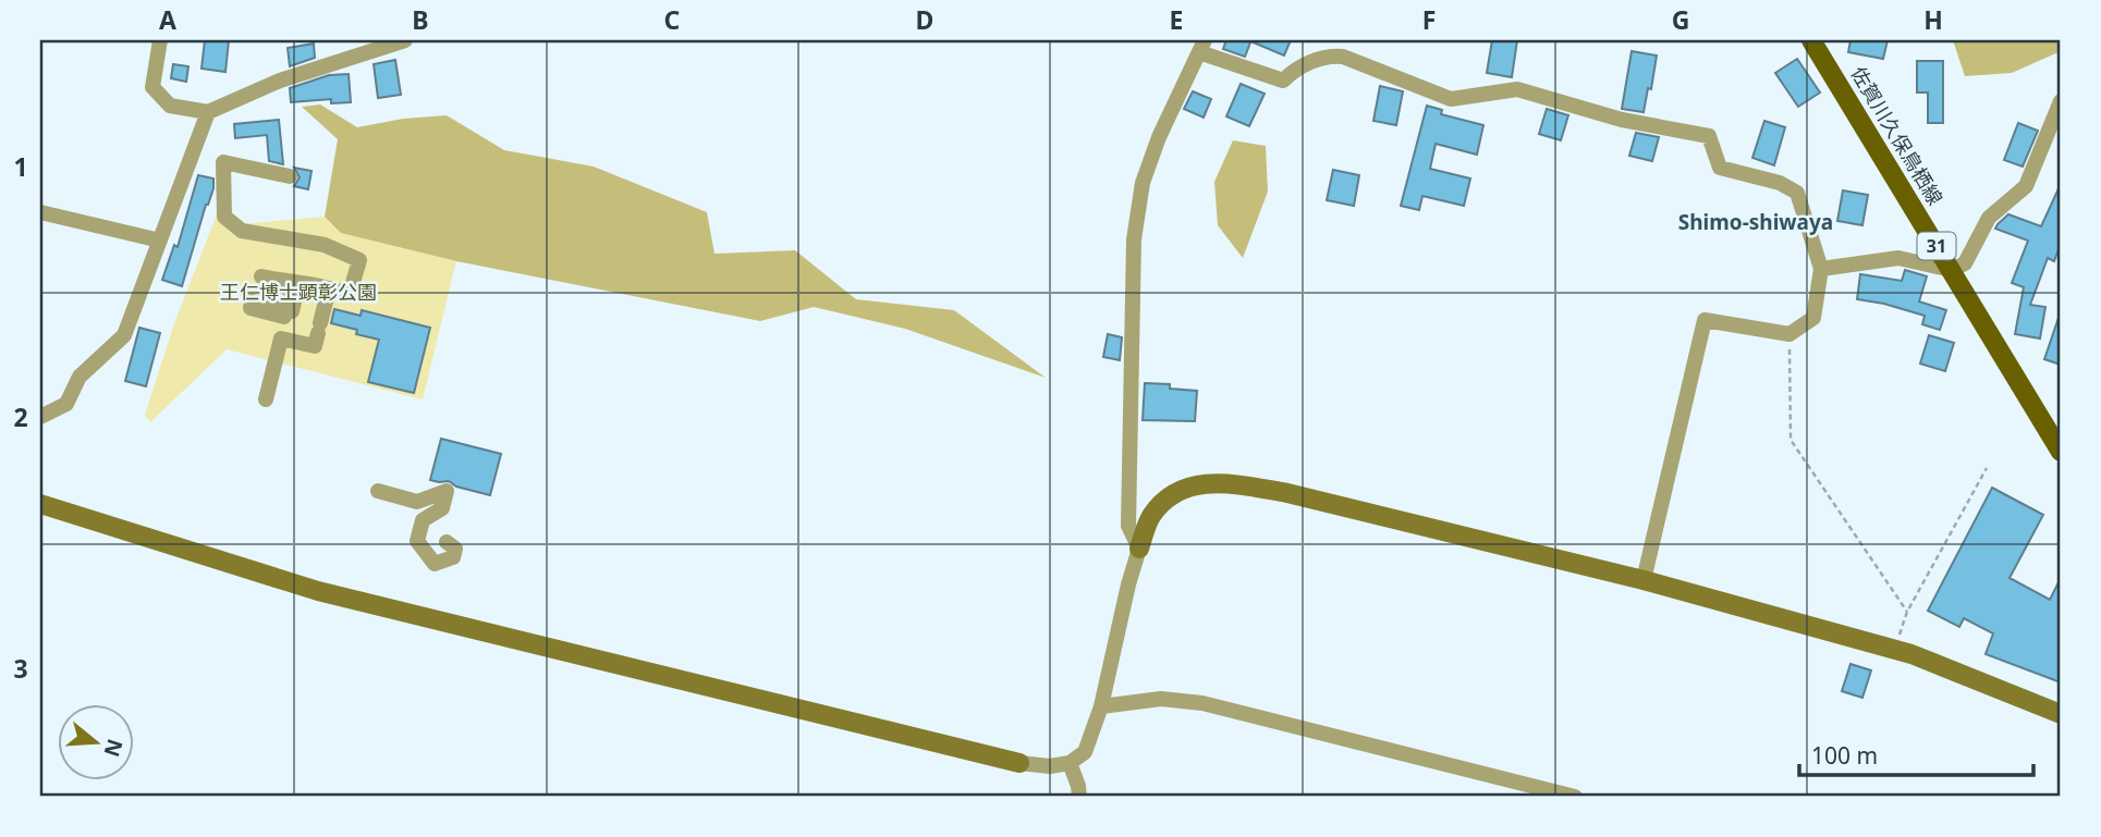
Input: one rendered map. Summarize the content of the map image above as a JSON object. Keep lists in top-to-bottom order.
{
  "streets": {
    "main road": ["佐賀川久保鳥栖線", "31"]
  },
  "districts": ["Shimo-shiwaya"],
  "parks": ["王仁博士顕彰公園"],
  "scale_bar": "100 m",
  "north": "right",
  "grid": {
    "columns": [
      "A",
      "B",
      "C",
      "D",
      "E",
      "F",
      "G",
      "H"
    ],
    "rows": ["1", "2", "3"]
  }
}
